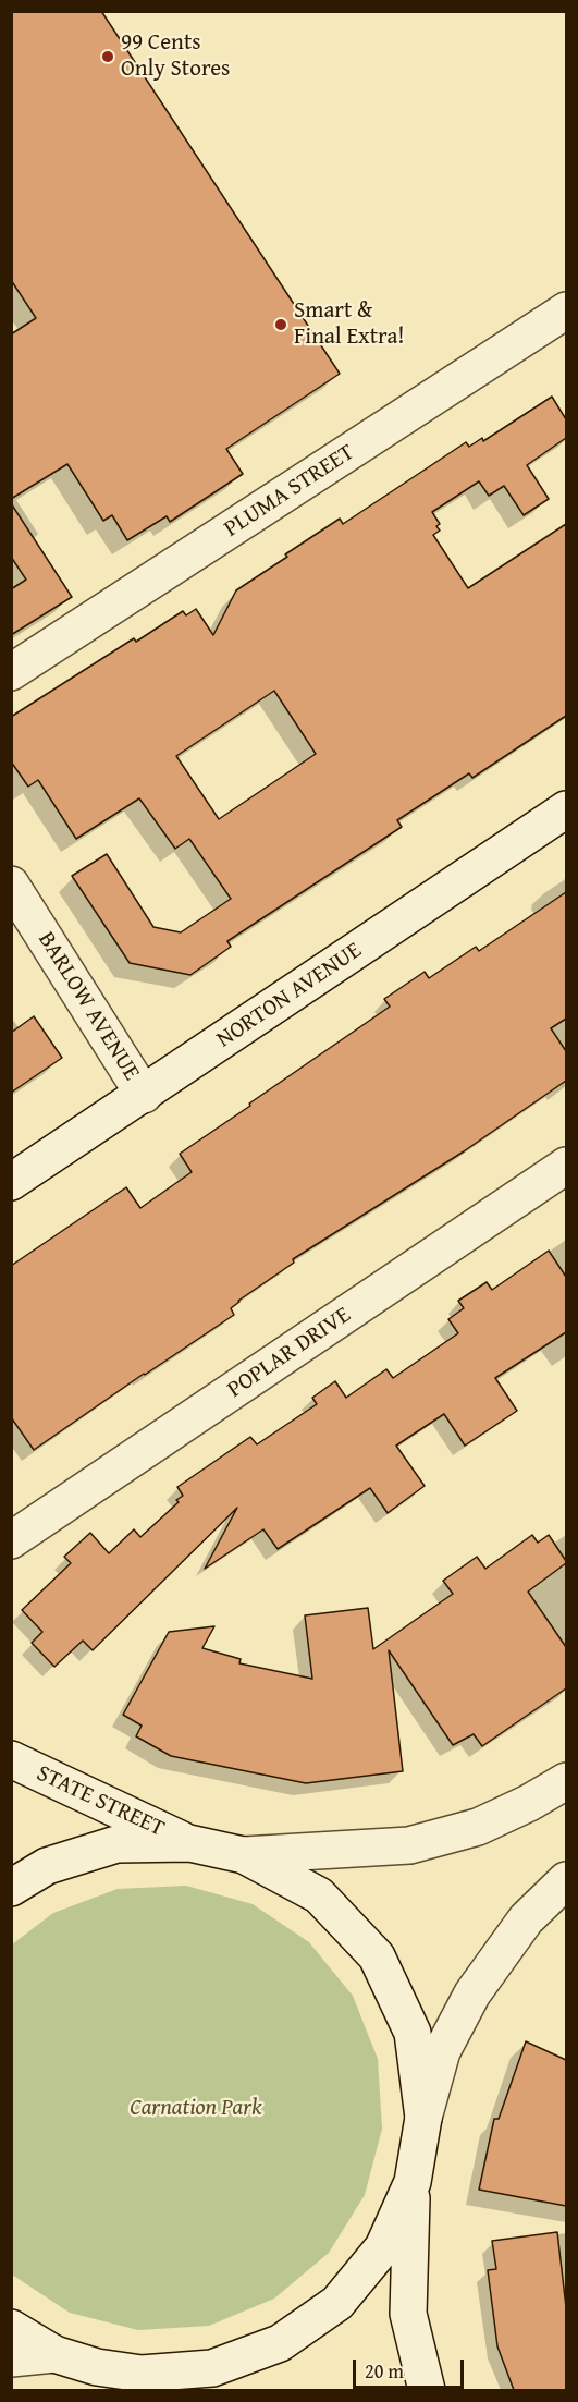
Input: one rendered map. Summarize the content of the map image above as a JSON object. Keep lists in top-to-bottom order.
{
  "streets": {
    "street": [
      "PLUMA STREET",
      "NORTON AVENUE",
      "BARLOW AVENUE",
      "POPLAR DRIVE",
      "STATE STREET"
    ]
  },
  "crossings": [
    ["NORTON AVENUE", "BARLOW AVENUE"]
  ],
  "parks": ["Carnation Park"],
  "places": ["99 Cents Only Stores", "Smart & Final Extra!"],
  "scale_bar": "20 m"
}
